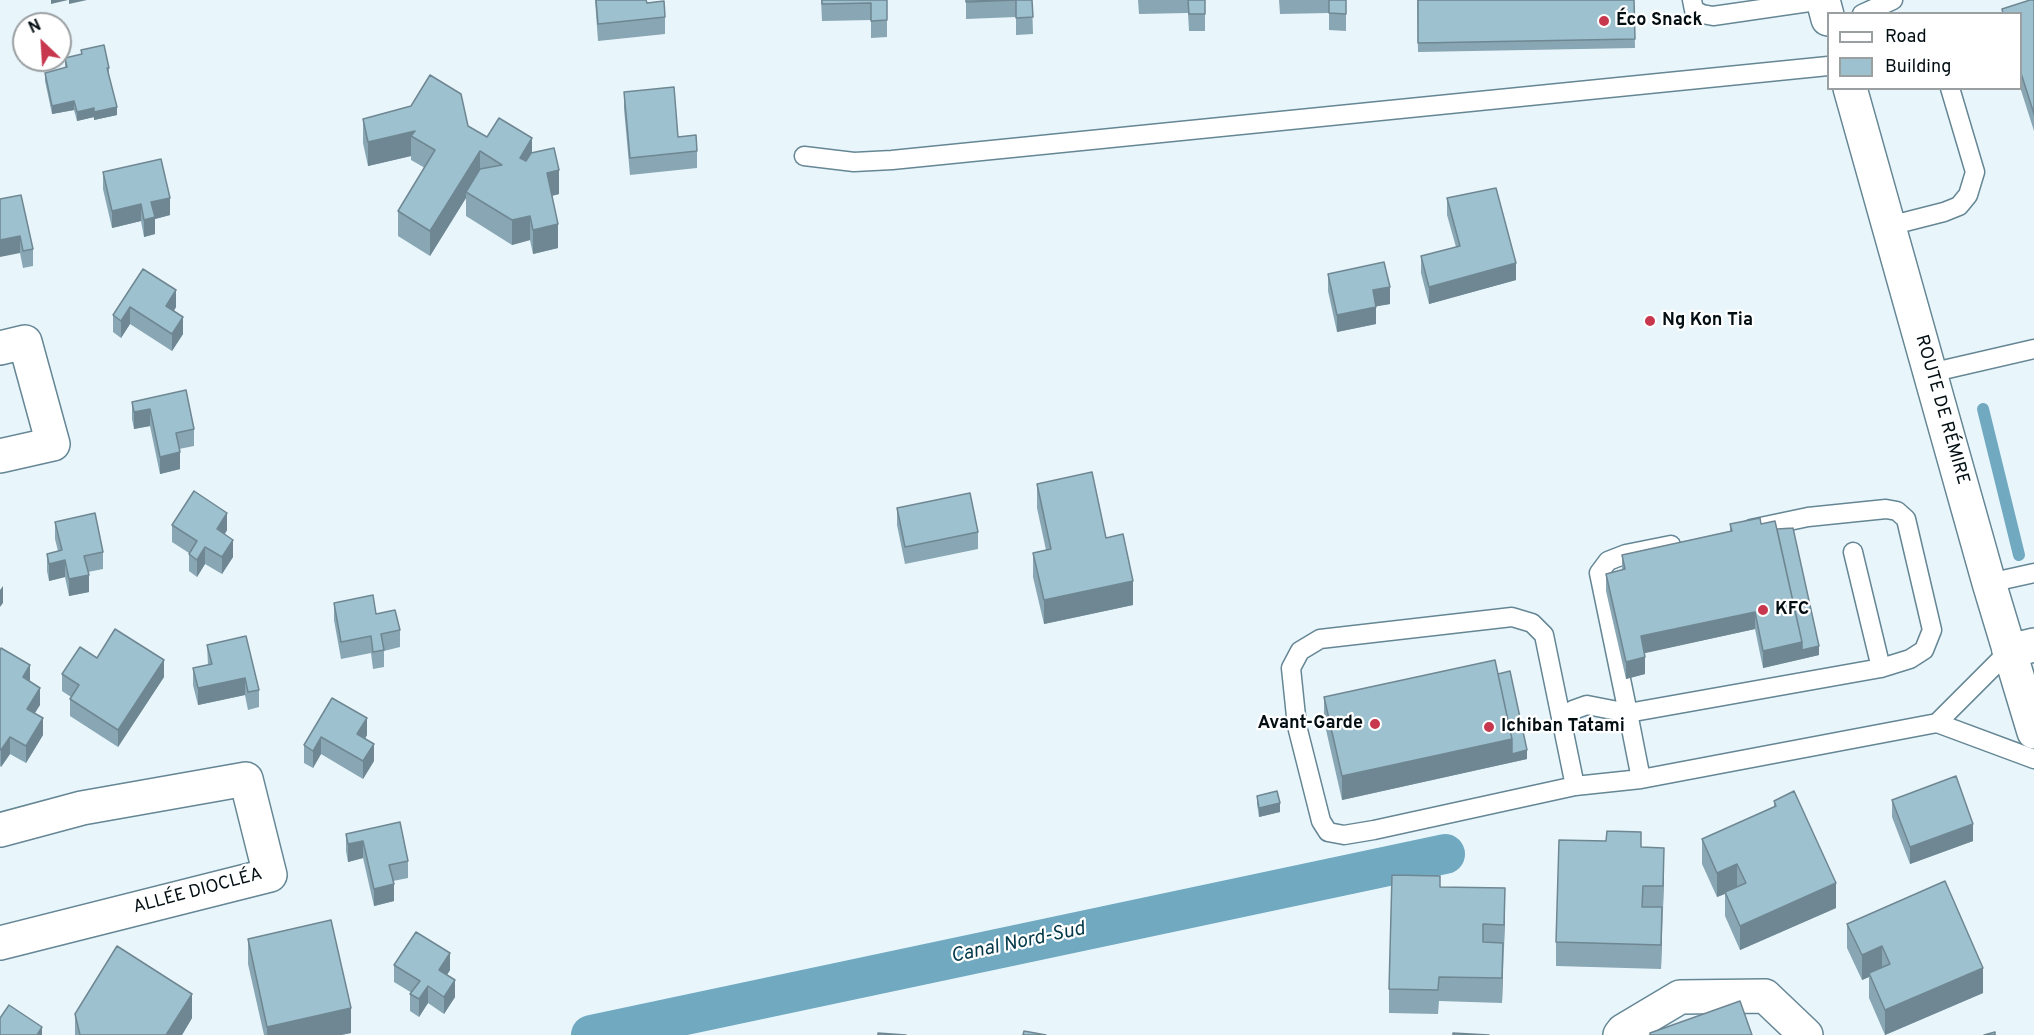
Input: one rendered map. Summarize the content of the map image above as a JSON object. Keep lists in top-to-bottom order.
{
  "streets": {
    "street": ["ROUTE DE RÉMIRE", "ALLÉE DIOCLÉA"]
  },
  "water": ["Canal Nord-Sud"],
  "places": [
    "Éco Snack",
    "Ng Kon Tia",
    "KFC",
    "Avant-Garde",
    "Ichiban Tatami"
  ],
  "legend": ["Road", "Building"],
  "north": "top left"
}
